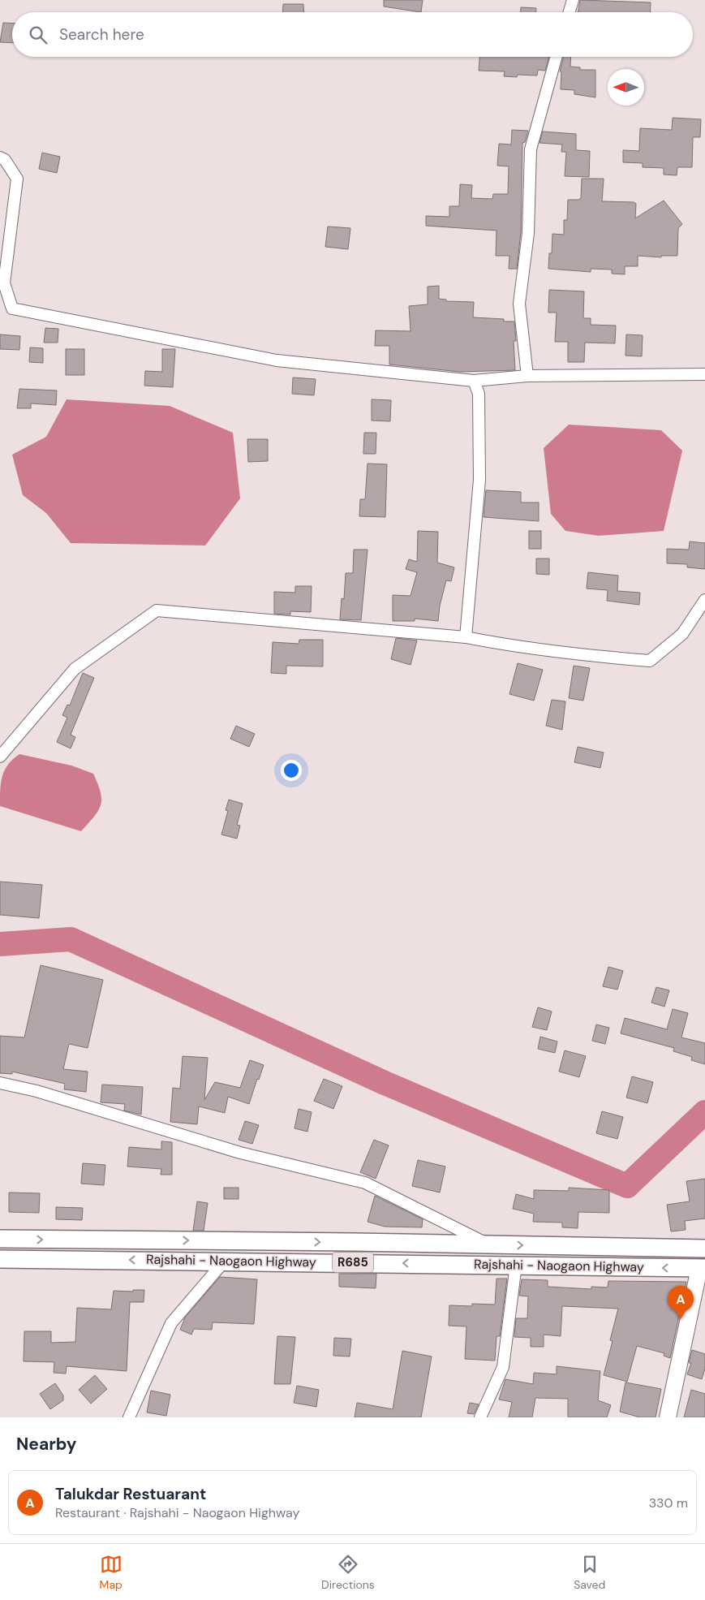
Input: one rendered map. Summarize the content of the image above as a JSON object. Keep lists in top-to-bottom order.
{
  "streets": {
    "main road": ["Rajshahi - Naogaon Highway", "R685"]
  },
  "north": "left",
  "page": {
    "search": "Search here",
    "pins": "A",
    "heading": "Nearby",
    "list": [
      {
        "mark": "A",
        "name": "Talukdar Restuarant",
        "note": "Restaurant · Rajshahi - Naogaon Highway",
        "value": "330 m"
      }
    ],
    "nav": ["Map", "Directions", "Saved"]
  }
}
